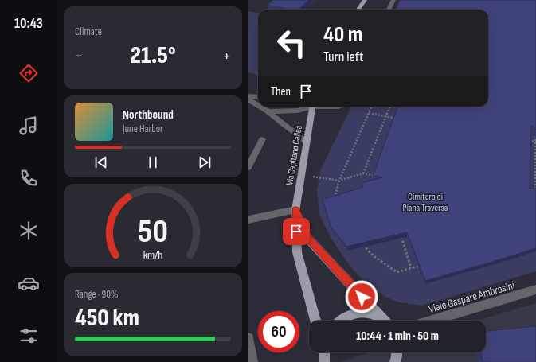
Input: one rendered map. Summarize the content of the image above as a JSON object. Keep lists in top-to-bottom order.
{
  "streets": {
    "main road": ["Via Capitano Callea"],
    "street": ["Viale Gaspare Ambrosini"]
  },
  "parks": ["Cimitero di Piana Traversa"],
  "page": {
    "tabs": "10:43",
    "tile": [
      "Climate",
      ["Range · 90%", "450 km"]
    ],
    "turn": ["40 m", "Turn left"],
    "heat": ["−", "21.5°", "+"],
    "then": "Then",
    "song": ["Northbound", "June Harbor"],
    "limit": "60",
    "trip": "10:44 · 1 min · 50 m",
    "gauge": ["50", "km/h"]
  }
}
